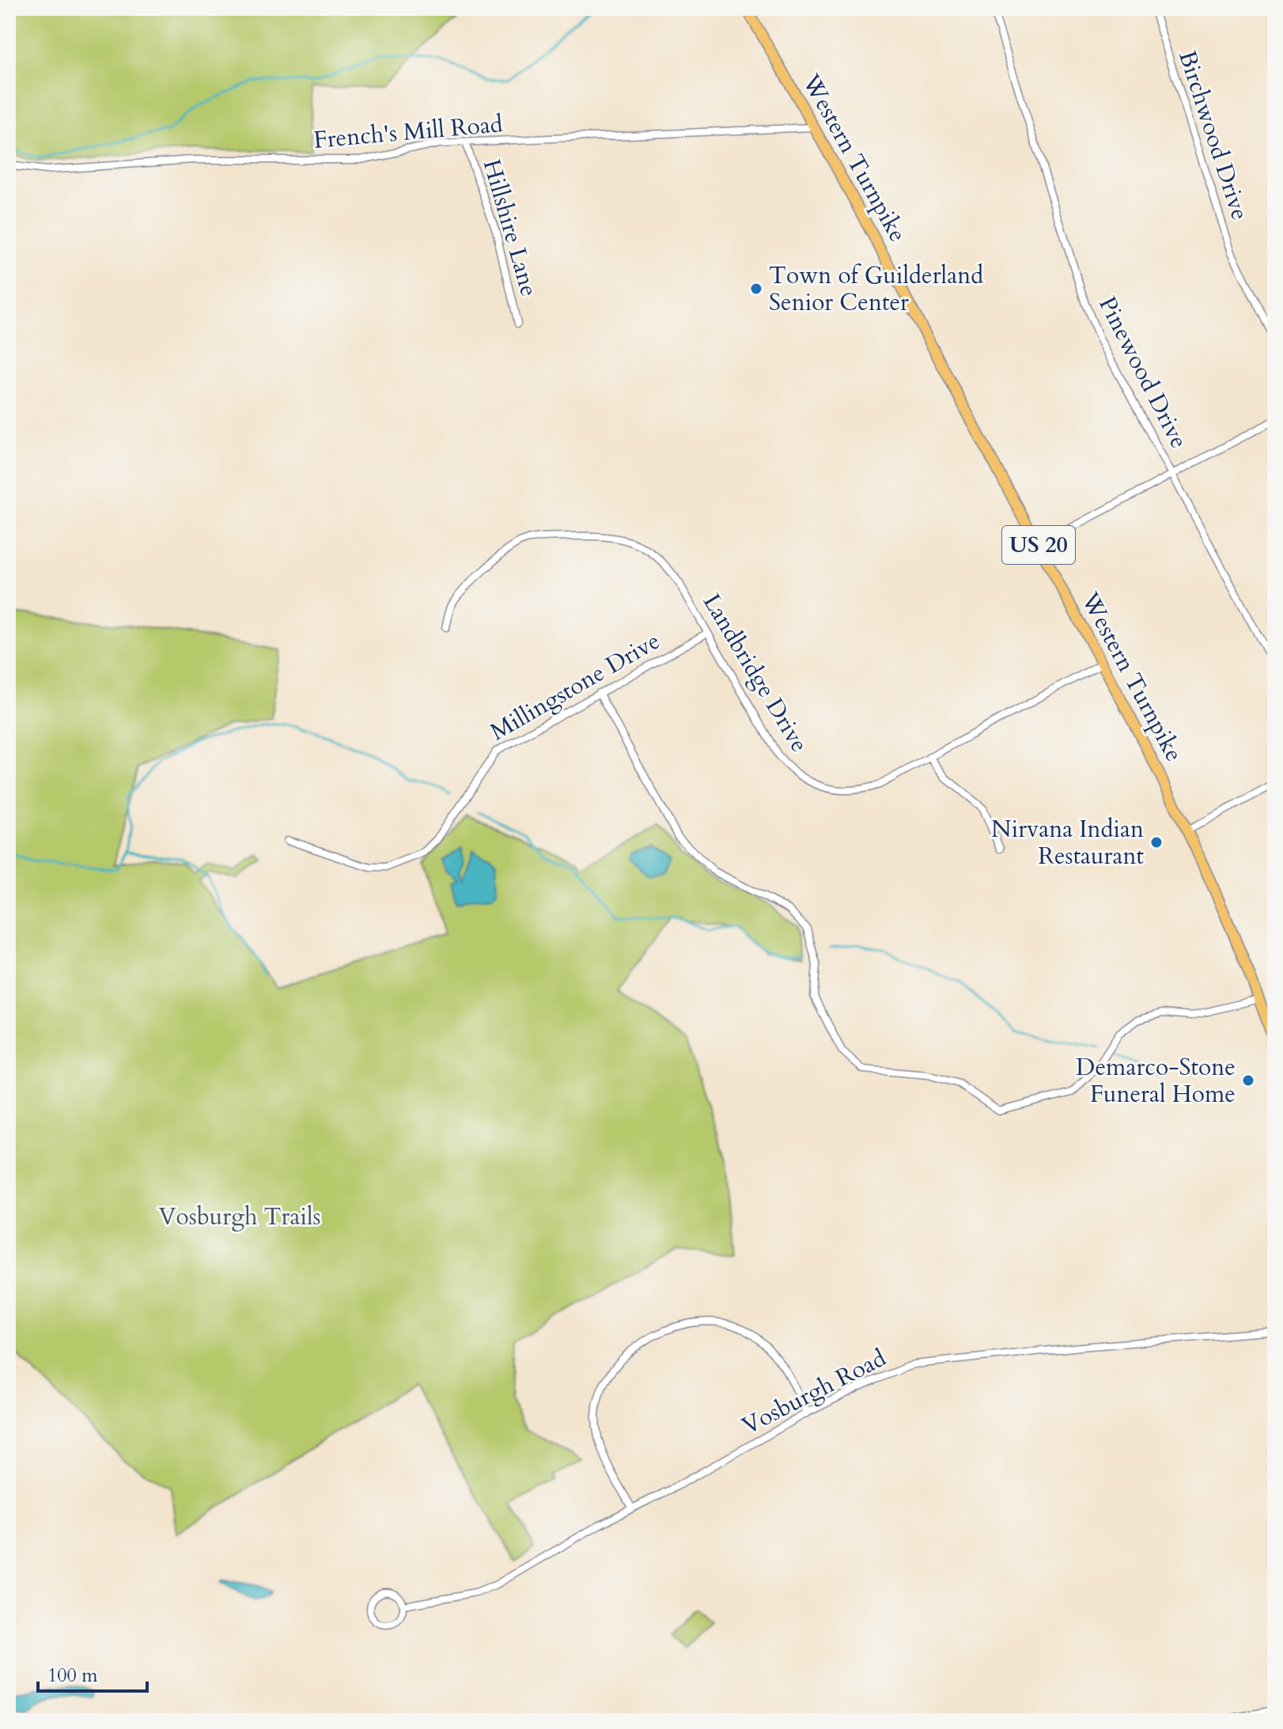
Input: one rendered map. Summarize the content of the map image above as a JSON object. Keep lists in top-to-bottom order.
{
  "streets": {
    "main road": ["Western Turnpike", "US 20"],
    "street": [
      "French's Mill Road",
      "Birchwood Drive",
      "Hillshire Lane",
      "Pinewood Drive",
      "Landbridge Drive",
      "Millingstone Drive",
      "Vosburgh Road"
    ]
  },
  "crossings": [
    ["French's Mill Road", "Western Turnpike"],
    ["French's Mill Road", "Hillshire Lane"],
    ["Western Turnpike", "Landbridge Drive"],
    ["Landbridge Drive", "Millingstone Drive"]
  ],
  "parks": ["Vosburgh Trails"],
  "places": ["Town of Guilderland Senior Center", "Nirvana Indian Restaurant", "Demarco-Stone Funeral Home"],
  "scale_bar": "100 m"
}
